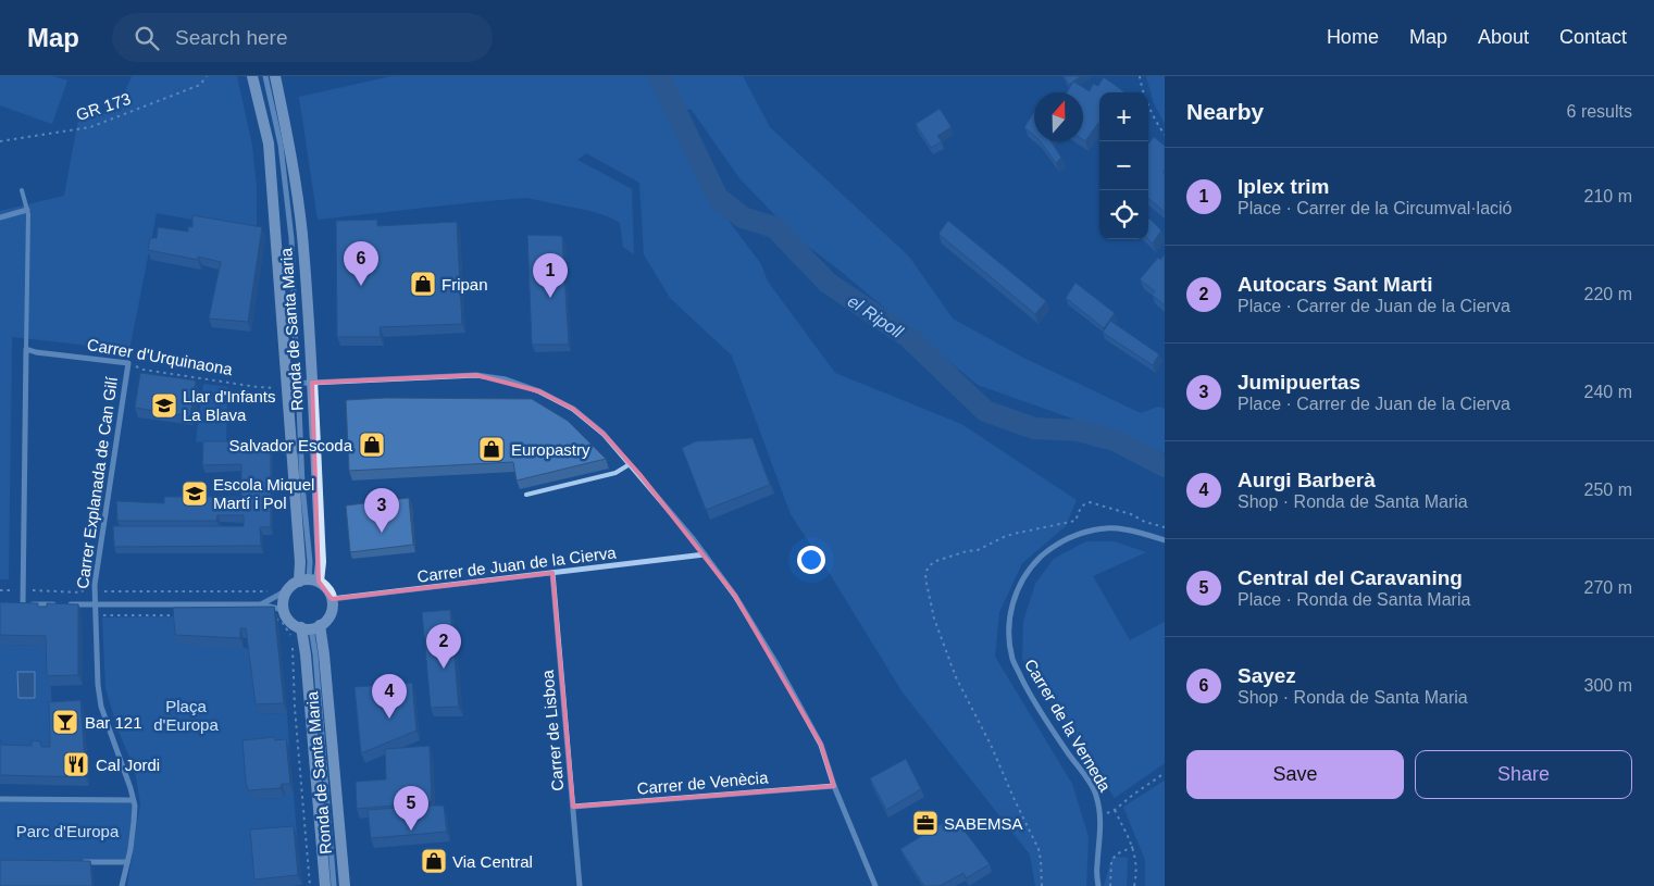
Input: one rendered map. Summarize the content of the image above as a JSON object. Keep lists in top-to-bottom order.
{
  "streets": {
    "street": [
      "Ronda de Santa Maria",
      "Carrer d'Urquinaona",
      "Carrer Explanada de Can Gilí",
      "Carrer de Juan de la Cierva",
      "Carrer de la Verneda",
      "Carrer de Lisboa",
      "Carrer de Venècia"
    ],
    "path": ["GR 173"]
  },
  "crossings": [
    ["Ronda de Santa Maria", "Carrer d'Urquinaona"],
    ["Ronda de Santa Maria", "Carrer de Juan de la Cierva"],
    ["Carrer d'Urquinaona", "Carrer Explanada de Can Gilí"],
    ["Carrer de Juan de la Cierva", "Carrer de Lisboa"],
    ["Carrer de Lisboa", "Carrer de Venècia"]
  ],
  "water": ["el Ripoll"],
  "parks": ["Plaça d'Europa", "Parc d'Europa"],
  "places": {
    "shop": [
      "Fripan",
      "Salvador Escoda",
      "Europastry",
      "Via Central"
    ],
    "school or university": ["Llar d'Infants La Blava", "Escola Miquel Martí i Pol"],
    "bar": ["Bar 121"],
    "restaurant": ["Cal Jordi"],
    "office": ["SABEMSA"]
  },
  "north": "top",
  "page": {
    "header": "Map",
    "search": "Search here",
    "nav": [
      "Home",
      "Map",
      "About",
      "Contact"
    ],
    "heading": ["Nearby", "6 results"],
    "map_buttons": ["+", "−"],
    "list": [
      {
        "mark": "1",
        "name": "Iplex trim",
        "note": "Place · Carrer de la Circumval·lació",
        "value": "210 m"
      },
      {
        "mark": "2",
        "name": "Autocars Sant Marti",
        "note": "Place · Carrer de Juan de la Cierva",
        "value": "220 m"
      },
      {
        "mark": "3",
        "name": "Jumipuertas",
        "note": "Place · Carrer de Juan de la Cierva",
        "value": "240 m"
      },
      {
        "mark": "4",
        "name": "Aurgi Barberà",
        "note": "Shop · Ronda de Santa Maria",
        "value": "250 m"
      },
      {
        "mark": "5",
        "name": "Central del Caravaning",
        "note": "Place · Ronda de Santa Maria",
        "value": "270 m"
      },
      {
        "mark": "6",
        "name": "Sayez",
        "note": "Shop · Ronda de Santa Maria",
        "value": "300 m"
      }
    ],
    "pins": [
      "6",
      "1",
      "3",
      "2",
      "4",
      "5"
    ],
    "buttons": ["Save", "Share"]
  }
}
